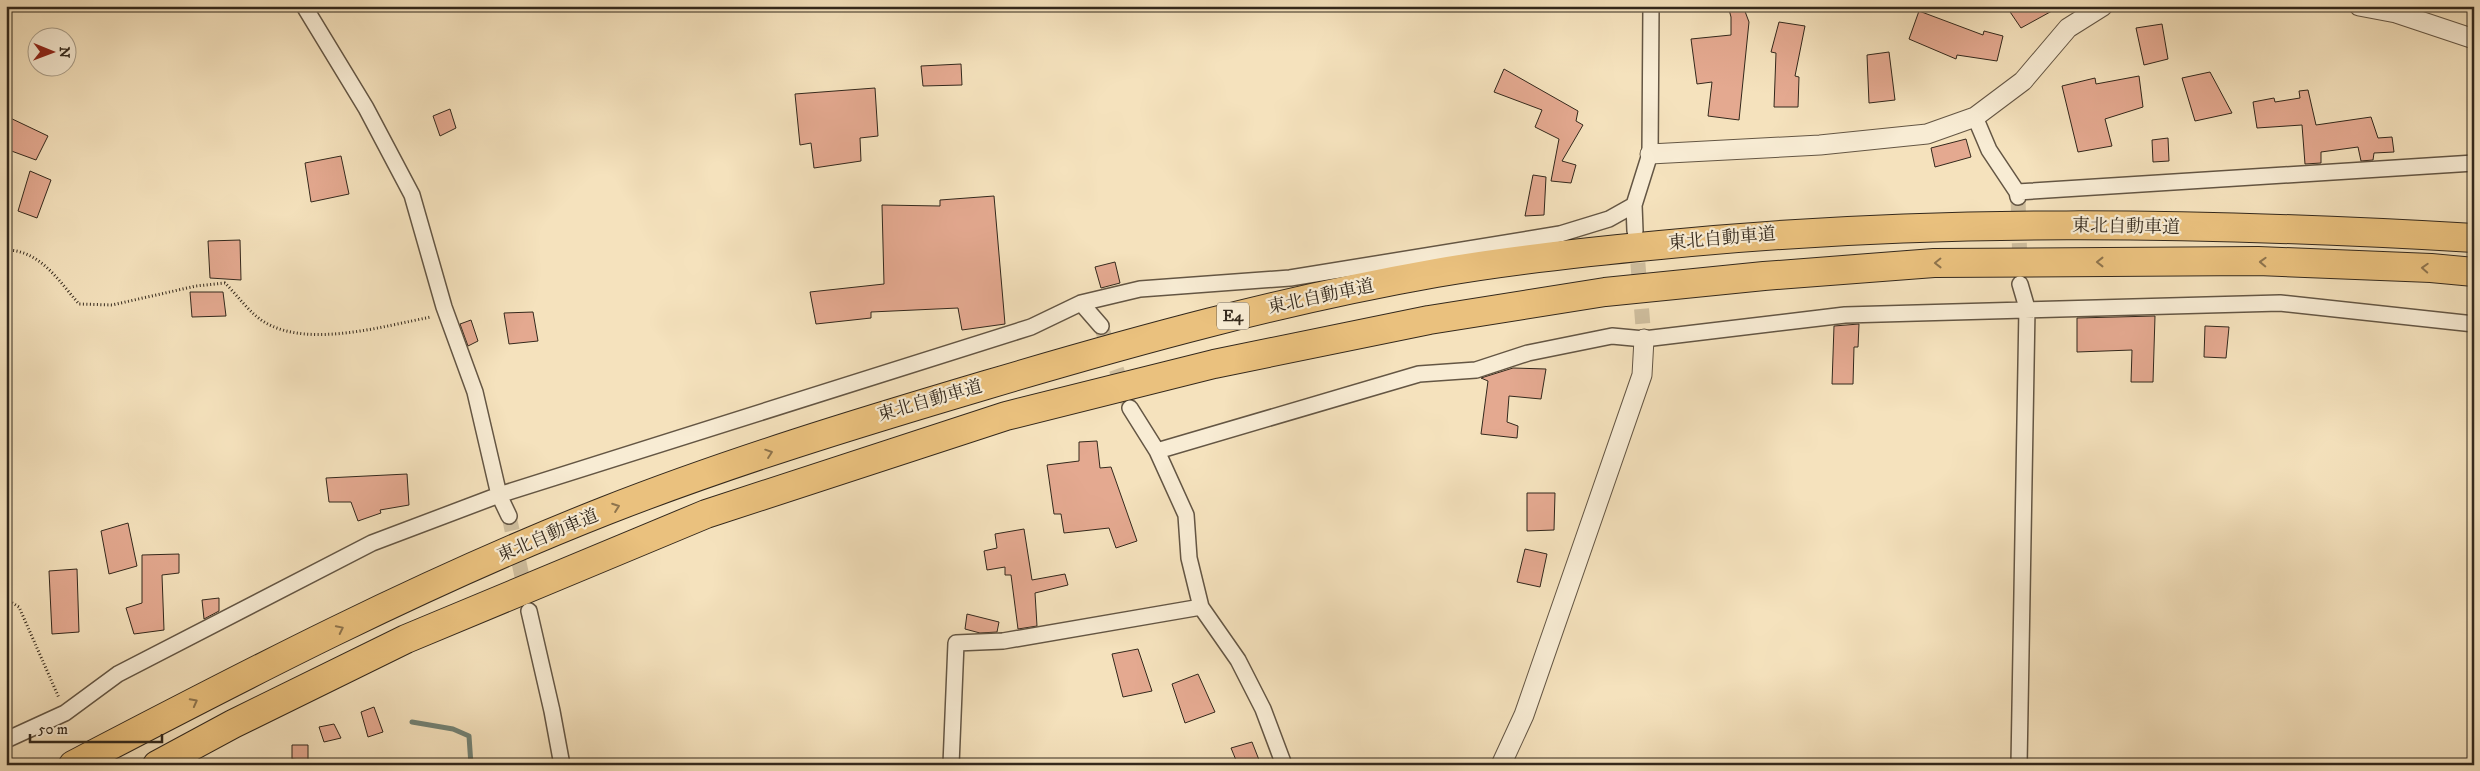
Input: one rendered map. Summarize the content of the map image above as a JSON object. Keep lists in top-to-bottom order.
{
  "streets": {
    "highway": ["東北自動車道", "E4"]
  },
  "scale_bar": "50 m",
  "north": "right"
}
